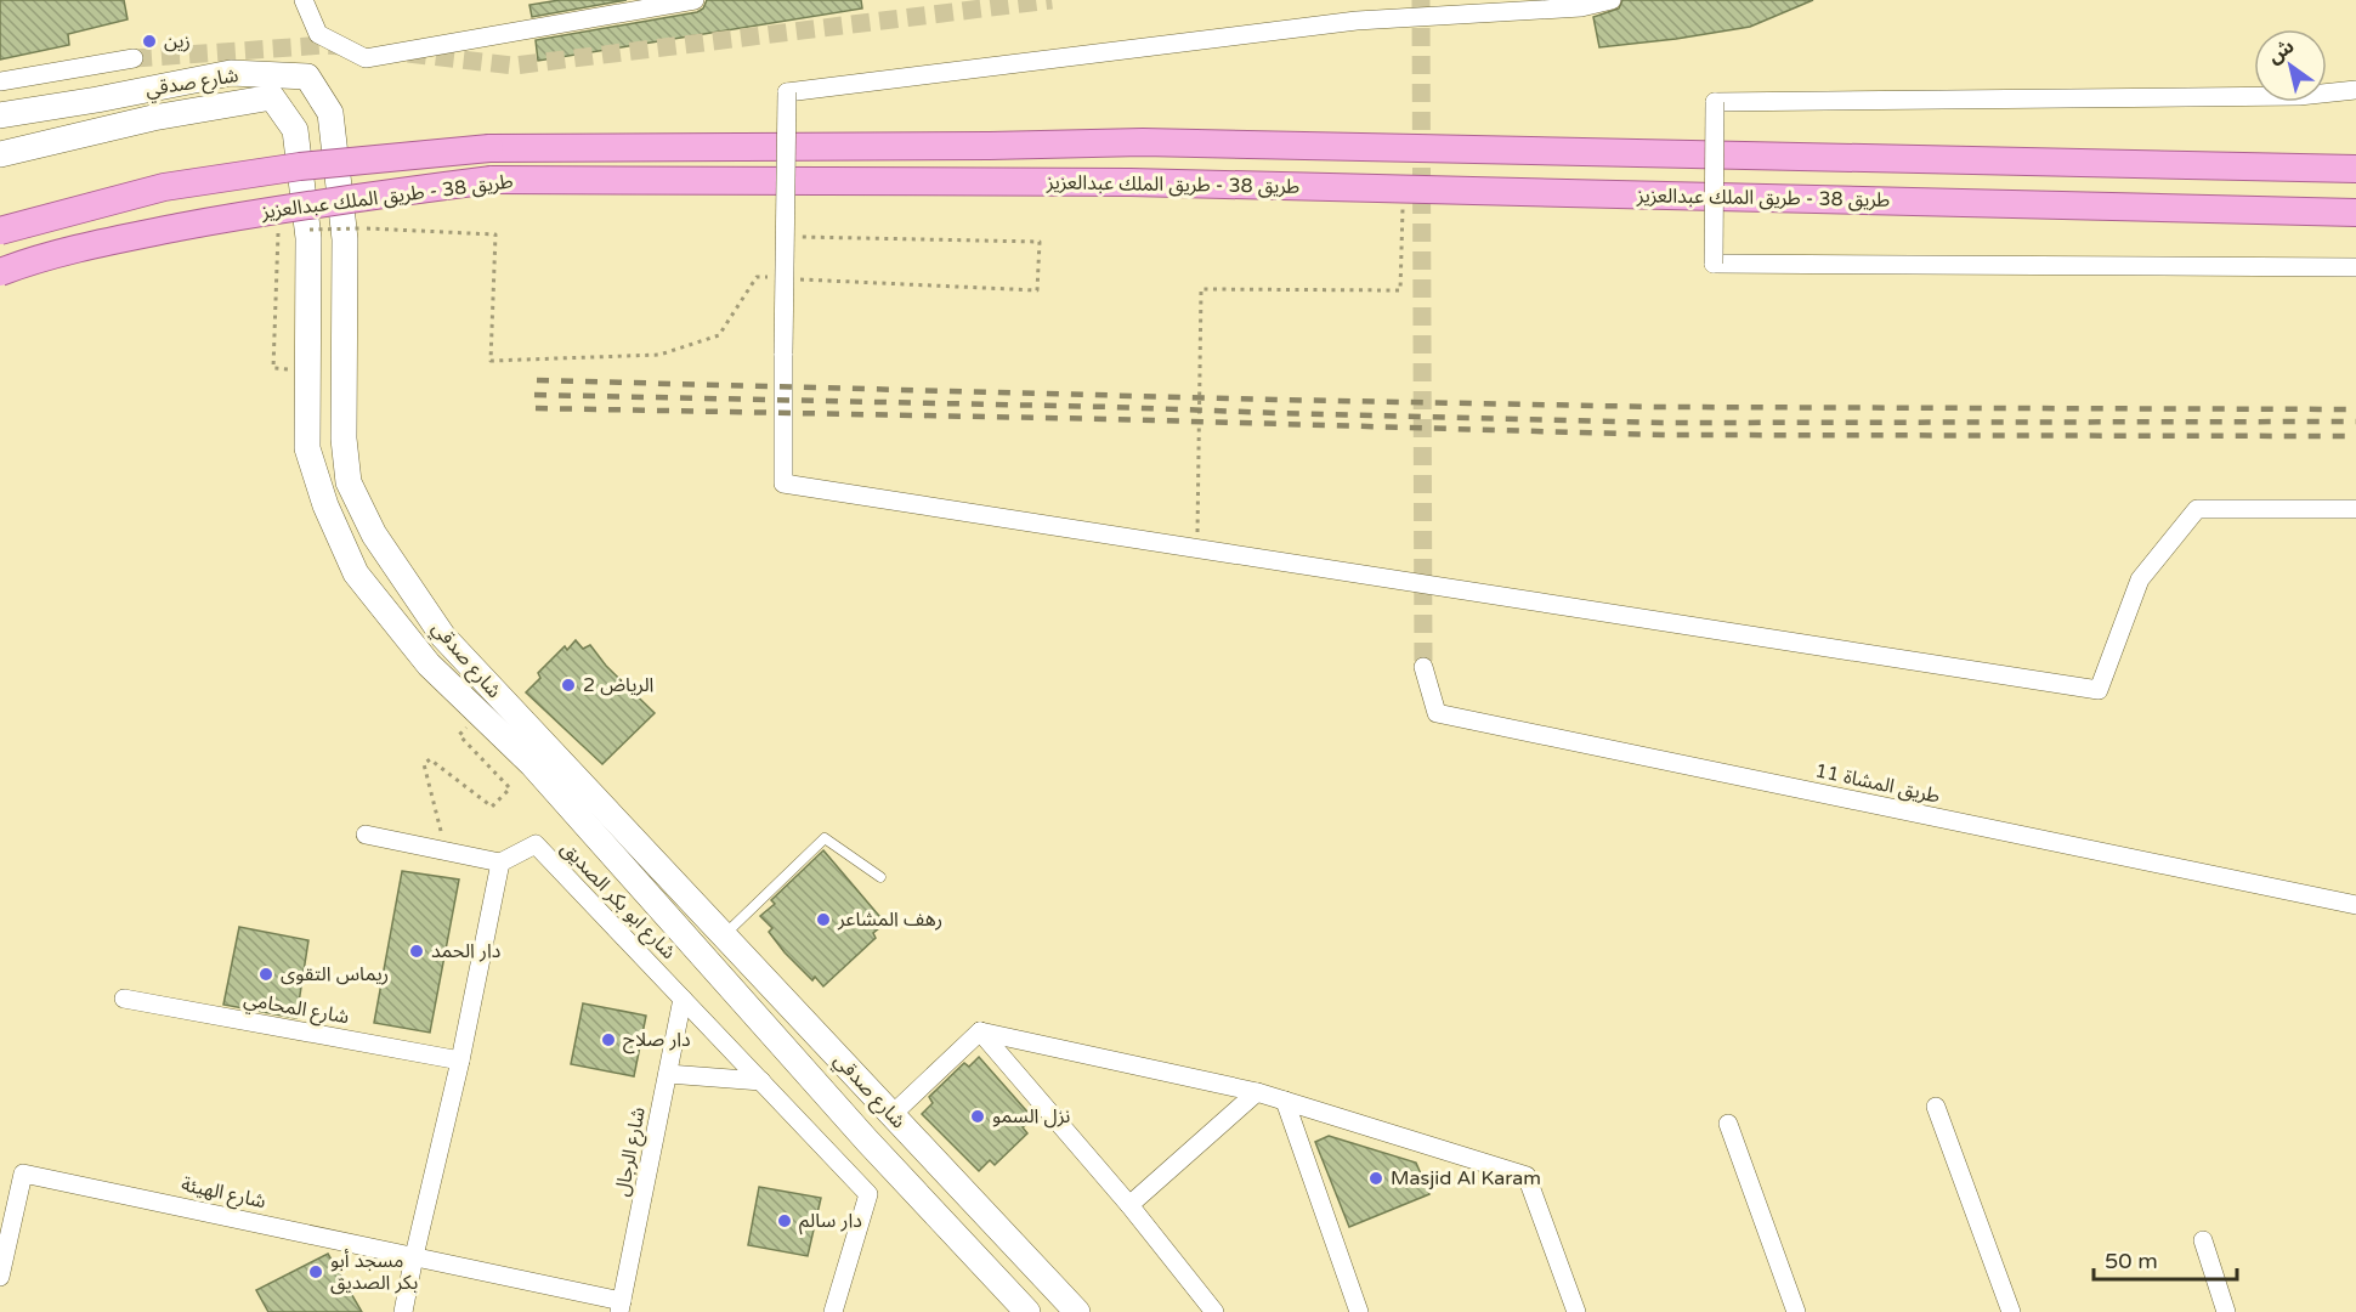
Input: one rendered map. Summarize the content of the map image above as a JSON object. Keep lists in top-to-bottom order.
{
  "streets": {
    "main road": ["طريق 38 - طريق الملك عبدالعزيز"],
    "street": [
      "شارع صدقي",
      "طريق المشاة 11",
      "شارع ابو بكر الصديق",
      "شارع المحامي",
      "شارع الرجال",
      "شارع الهيئة"
    ]
  },
  "crossings": [
    ["شارع ابو بكر الصديق", "شارع الرجال"],
    ["شارع الرجال", "شارع الهيئة"]
  ],
  "places": [
    "زين",
    "الرياض 2",
    "رهف المشاعر",
    "دار الحمد",
    "ريماس التقوى",
    "دار صلاح",
    "نزل السمو",
    "Masjid Al Karam",
    "دار سالم",
    "مسجد أبو بكر الصديق"
  ],
  "scale_bar": "50 m",
  "north": "top left"
}
